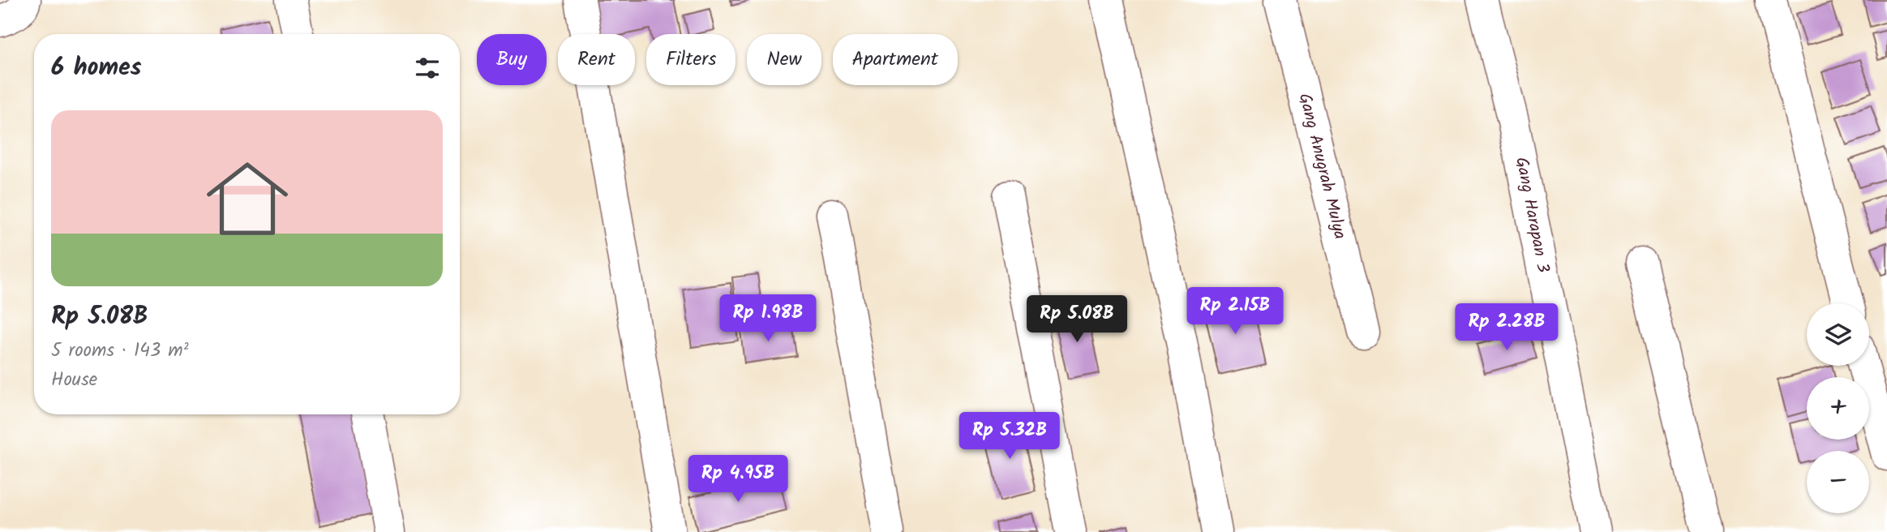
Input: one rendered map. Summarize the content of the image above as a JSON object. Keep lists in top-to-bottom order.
{
  "streets": {
    "street": ["Gang Anugrah Mulya", "Gang Harapan 3"]
  },
  "page": {
    "chip": [
      "Buy",
      "Rent",
      "Filters",
      "New",
      "Apartment"
    ],
    "heading": "6 homes",
    "list": [
      {
        "name": "Rp 5.08B",
        "note": "5 rooms · 143 m² · House"
      }
    ],
    "price": [
      "Rp 2.15B",
      "Rp 1.98B",
      "Rp 5.08B",
      "Rp 2.28B",
      "Rp 5.32B",
      "Rp 4.95B"
    ],
    "map_buttons": ["+", "−"]
  }
}
